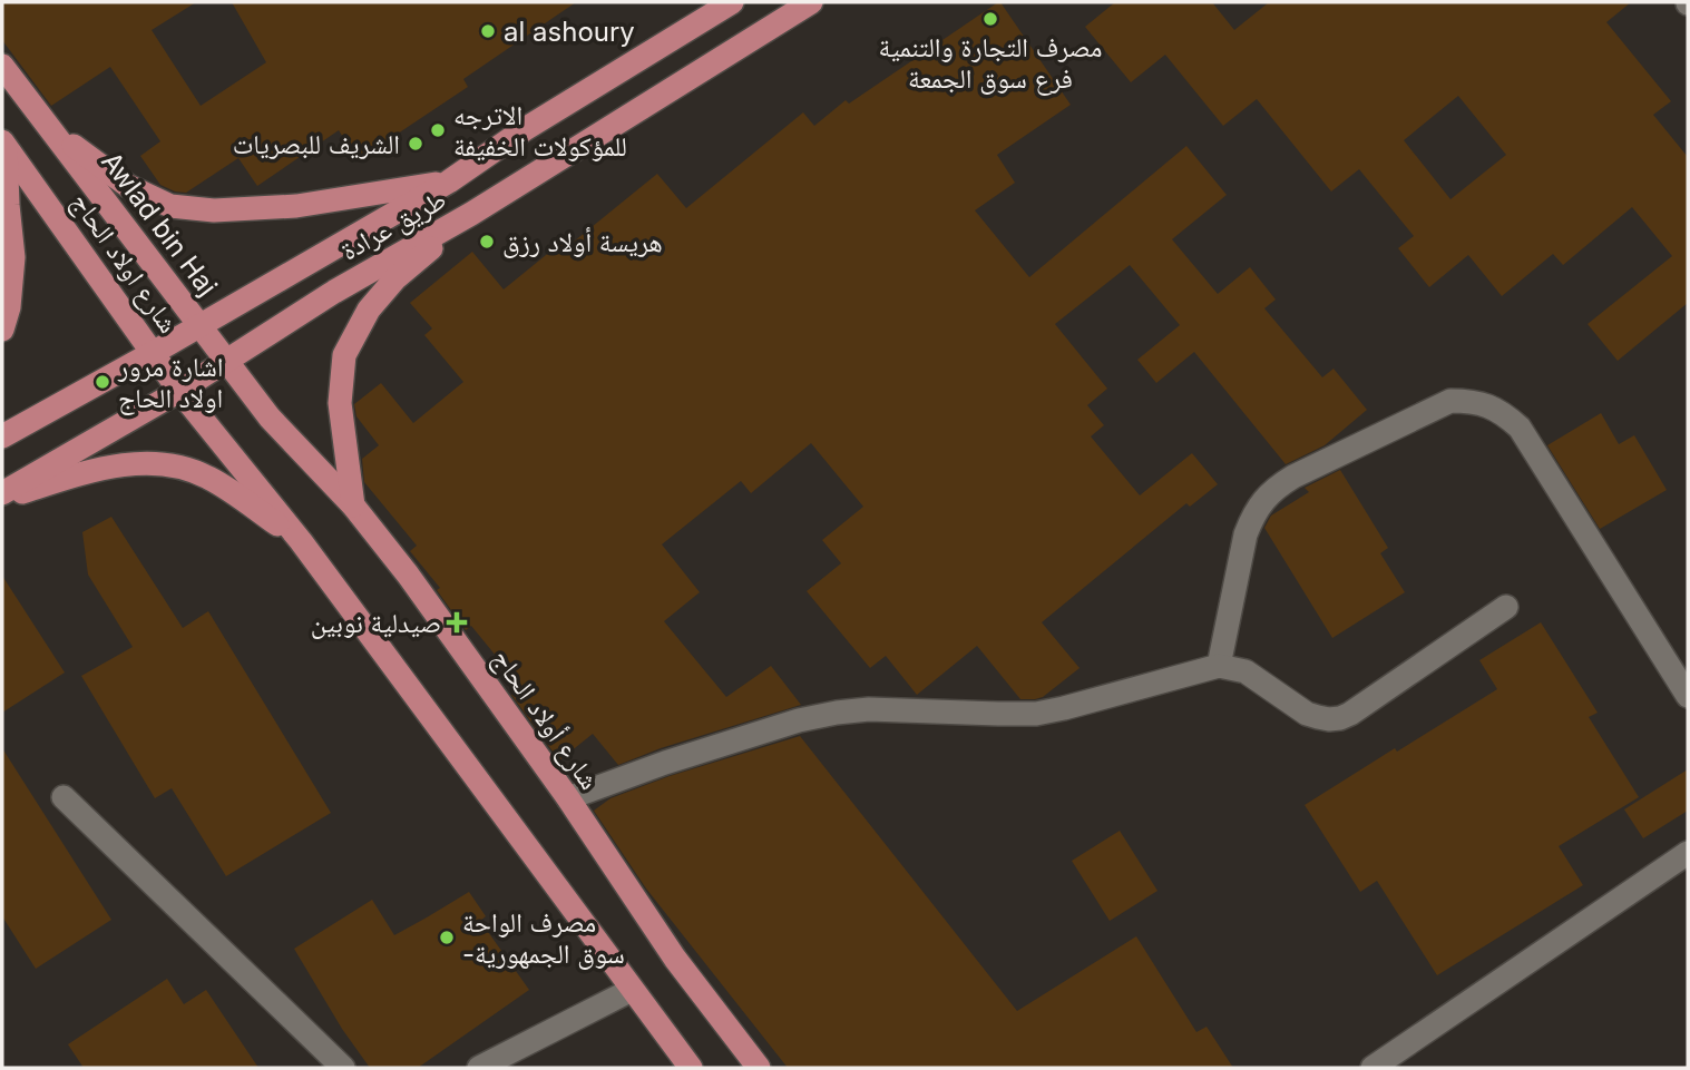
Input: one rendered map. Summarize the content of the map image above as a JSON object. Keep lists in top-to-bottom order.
{
  "streets": {
    "main road": [
      "Awlad bin Haj",
      "طريق عرادة",
      "شارع اولاد الحاج",
      "شارع أولاد الحاج"
    ]
  },
  "crossings": [
    ["Awlad bin Haj", "طريق عرادة"],
    ["Awlad bin Haj", "شارع أولاد الحاج"],
    ["طريق عرادة", "شارع اولاد الحاج"]
  ],
  "places": {
    "other": [
      "مصرف التجارة والتنمية فرع سوق الجمعة",
      "al ashoury",
      "الاترجه للمؤكولات الخفيفة",
      "الشريف للبصريات",
      "هريسة أولاد رزق",
      "اشارة مرور اولاد الحاج",
      "مصرف الواحة -سوق الجمهورية"
    ],
    "health": ["صيدلية نوبين"]
  }
}
